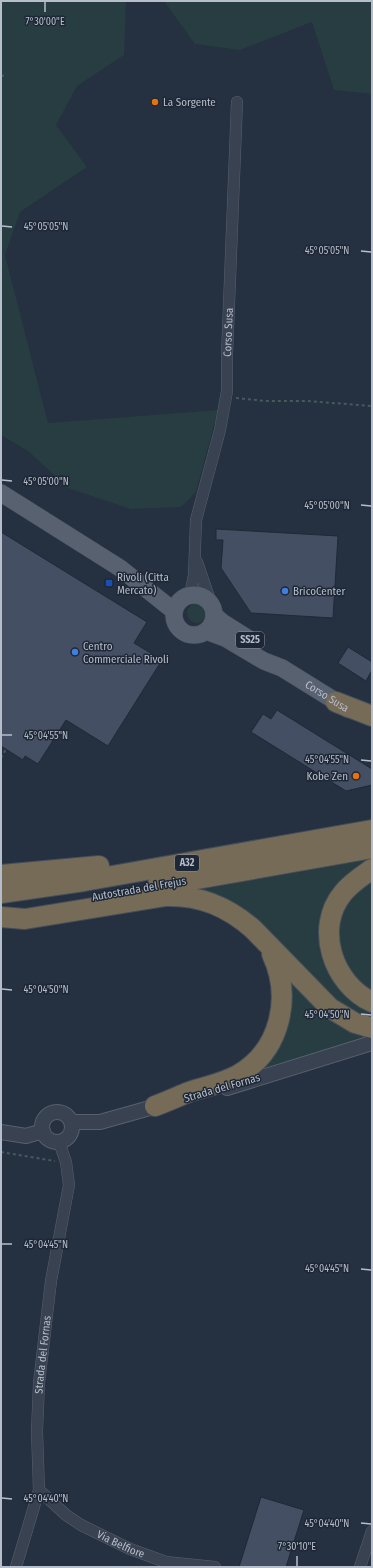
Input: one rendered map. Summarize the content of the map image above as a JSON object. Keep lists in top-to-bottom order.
{
  "streets": {
    "highway": ["A32", "Autostrada del Frejus"],
    "main road": ["Corso Susa", "SS25"],
    "street": ["Strada del Fornas", "Via Belfiore"]
  },
  "crossings": [
    ["Corso Susa", "SS25"],
    ["Strada del Fornas", "Via Belfiore"]
  ],
  "places": {
    "other": [
      "La Sorgente",
      "BricoCenter",
      "Centro Commerciale Rivoli",
      "Kobe Zen"
    ],
    "transit": ["Rivoli (Citta Mercato)"]
  },
  "coordinates": [
    "7°30'00\"E",
    "45°05'05\"N",
    "45°05'00\"N",
    "45°04'55\"N",
    "45°04'50\"N",
    "45°04'45\"N",
    "45°04'40\"N",
    "7°30'10\"E"
  ]
}
